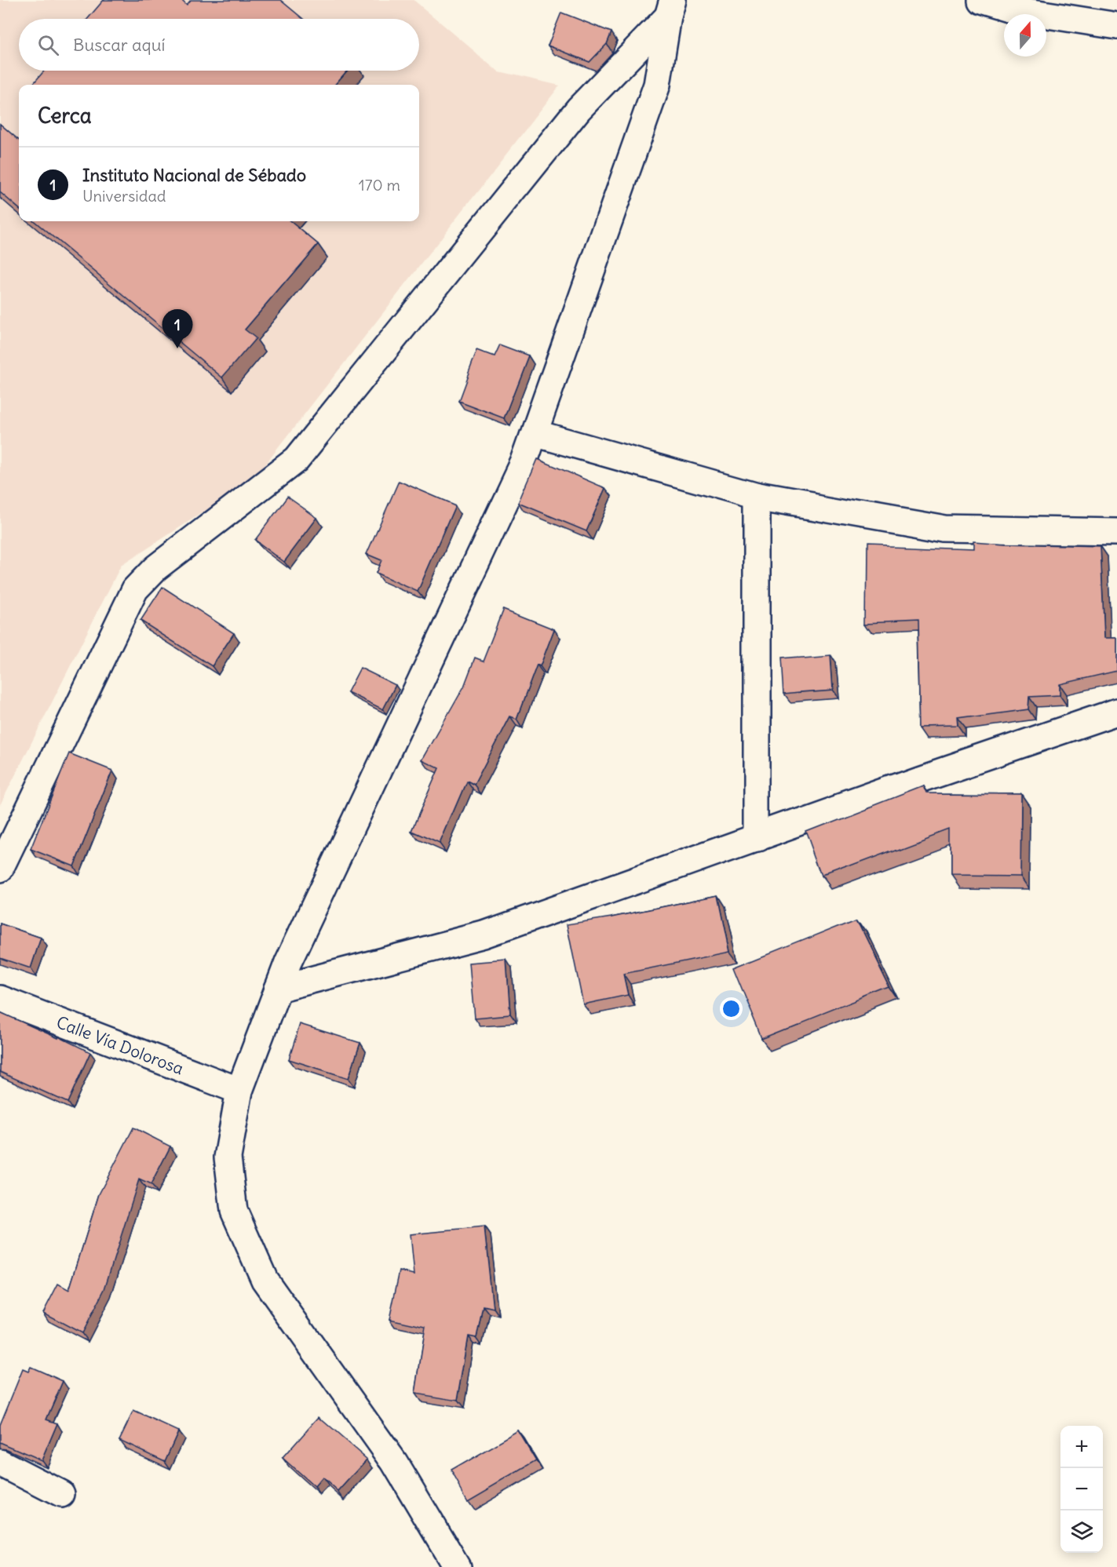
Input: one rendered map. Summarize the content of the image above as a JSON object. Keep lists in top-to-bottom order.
{
  "streets": {
    "street": ["Calle Vía Dolorosa"]
  },
  "north": "top",
  "page": {
    "search": "Buscar aquí",
    "heading": "Cerca",
    "list": [
      {
        "mark": "1",
        "name": "Instituto Nacional de Sébado",
        "note": "Universidad",
        "value": "170 m"
      }
    ],
    "pins": "1",
    "map_buttons": ["+", "−"]
  }
}
